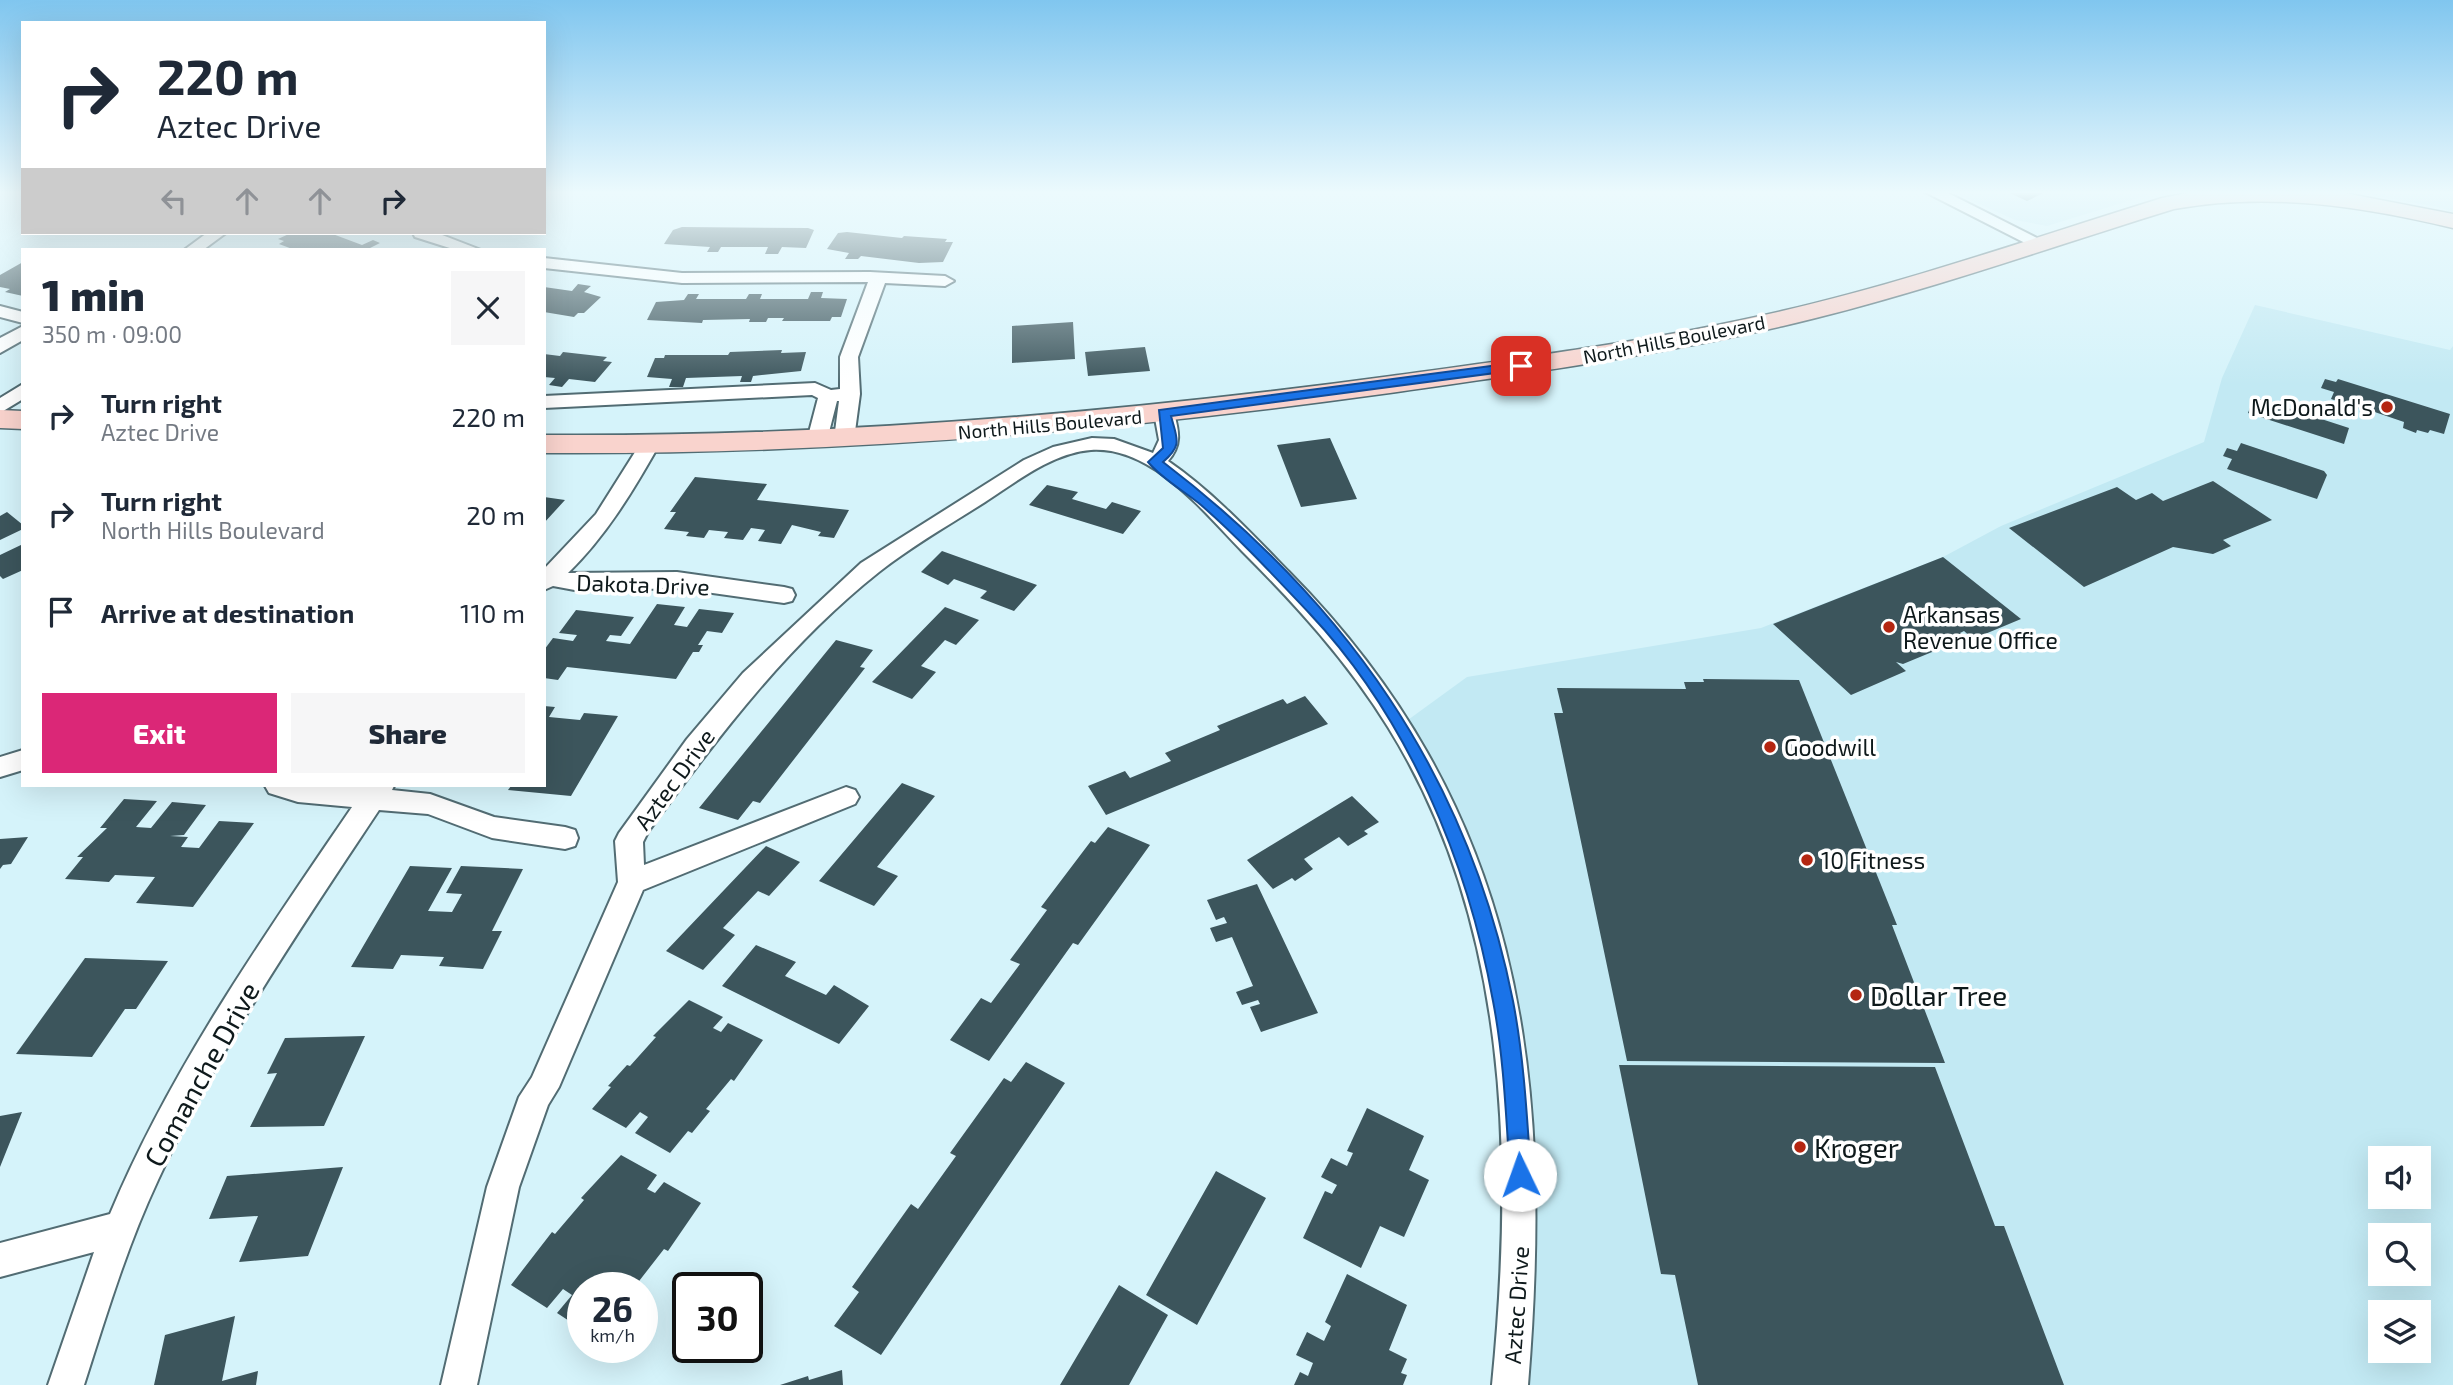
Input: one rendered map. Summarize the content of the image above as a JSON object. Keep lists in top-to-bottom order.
{
  "streets": {
    "street": [
      "North Hills Boulevard",
      "Dakota Drive",
      "Aztec Drive",
      "Comanche Drive"
    ]
  },
  "places": [
    "McDonald's",
    "Arkansas Revenue Office",
    "Goodwill",
    "10 Fitness",
    "Dollar Tree",
    "Kroger"
  ],
  "page": {
    "turn": ["220 m", "Aztec Drive"],
    "heading": ["1 min", "350 m · 09:00"],
    "list": [
      {
        "name": "Turn right",
        "note": "Aztec Drive",
        "value": "220 m"
      },
      {
        "name": "Turn right",
        "note": "North Hills Boulevard",
        "value": "20 m"
      },
      {
        "name": "Arrive at destination",
        "value": "110 m"
      }
    ],
    "buttons": ["Exit", "Share"],
    "speed": "26 km/h",
    "limit": "30"
  }
}
